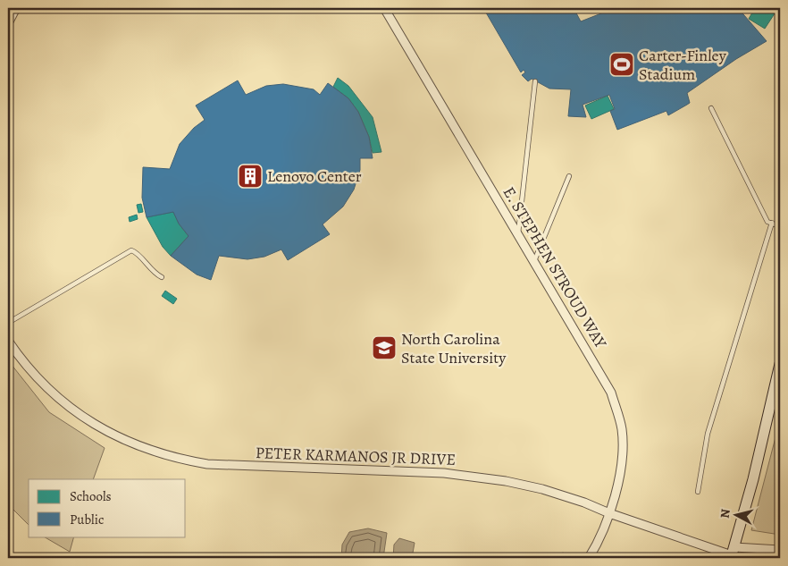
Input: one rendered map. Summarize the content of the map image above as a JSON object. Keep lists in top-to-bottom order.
{
  "streets": {
    "street": ["E. STEPHEN STROUD WAY", "PETER KARMANOS JR DRIVE"]
  },
  "crossings": [
    ["E. STEPHEN STROUD WAY", "PETER KARMANOS JR DRIVE"]
  ],
  "places": {
    "sports": ["Carter-Finley Stadium"],
    "building": ["Lenovo Center"],
    "school or university": ["North Carolina State University"]
  },
  "legend": ["Schools", "Public"],
  "north": "left"
}
